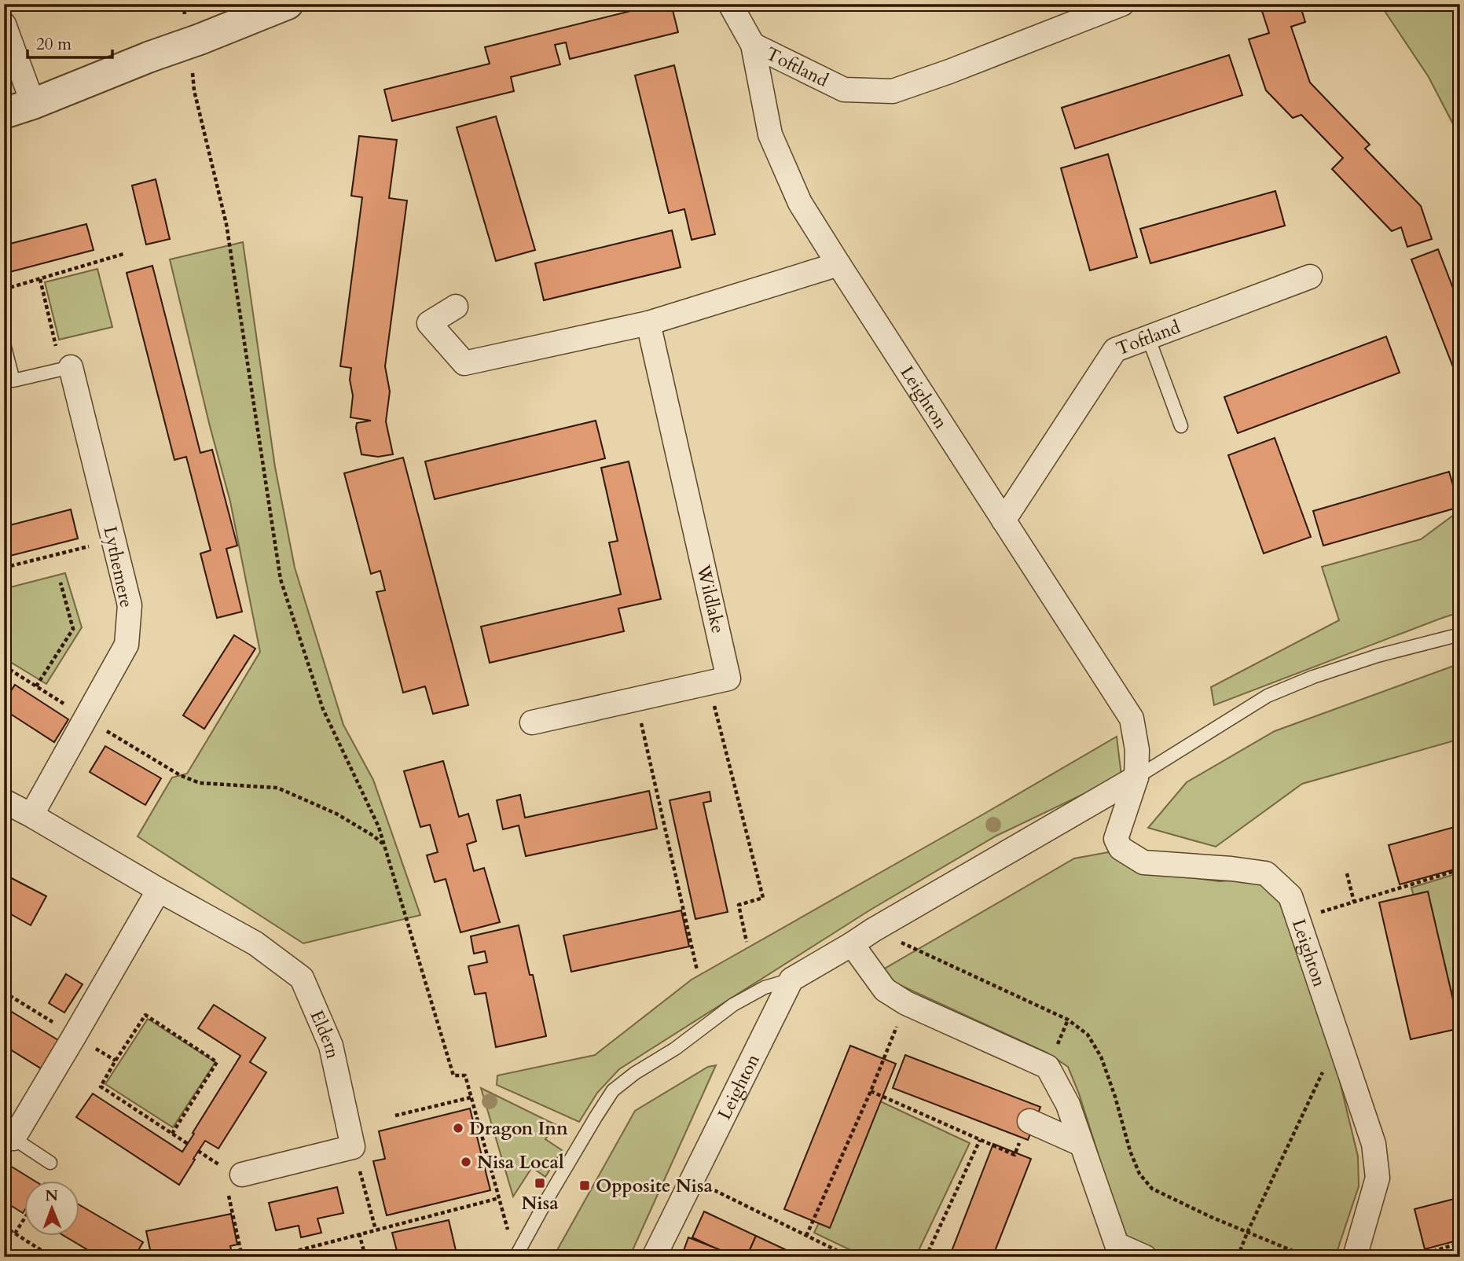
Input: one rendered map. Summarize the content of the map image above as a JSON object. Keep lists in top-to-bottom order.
{
  "streets": {
    "street": [
      "Toftland",
      "Leighton",
      "Lythemere",
      "Wildlake",
      "Eldern"
    ]
  },
  "crossings": [
    ["Toftland", "Leighton"],
    ["Lythemere", "Eldern"]
  ],
  "places": {
    "other": ["Dragon Inn", "Nisa Local"],
    "transit": ["Nisa", "Opposite Nisa"]
  },
  "scale_bar": "20 m",
  "north": "top"
}
